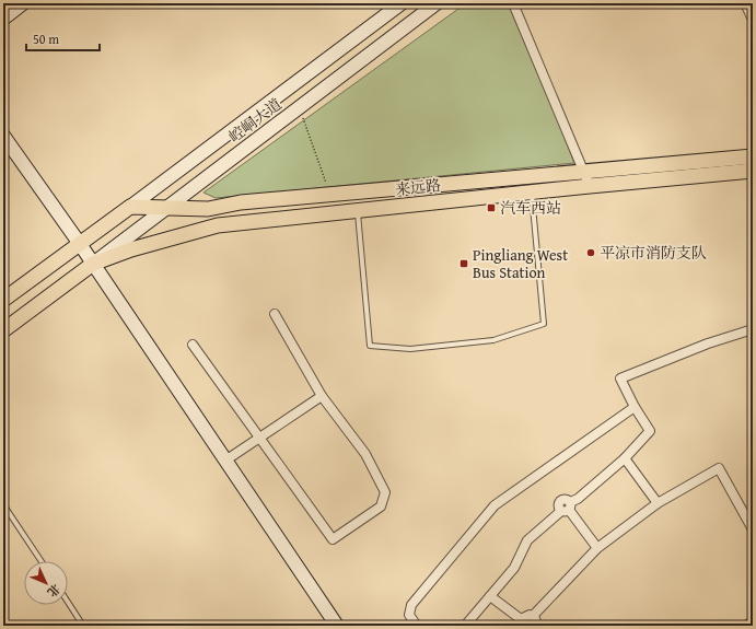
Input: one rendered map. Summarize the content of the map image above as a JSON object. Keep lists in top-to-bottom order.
{
  "streets": {
    "main road": ["崆峒大道", "来远路"]
  },
  "crossings": [
    ["崆峒大道", "来远路"]
  ],
  "places": {
    "transit": ["汽车西站", "Pingliang West Bus Station"],
    "other": ["平凉市消防支队"]
  },
  "scale_bar": "50 m",
  "north": "bottom right"
}
